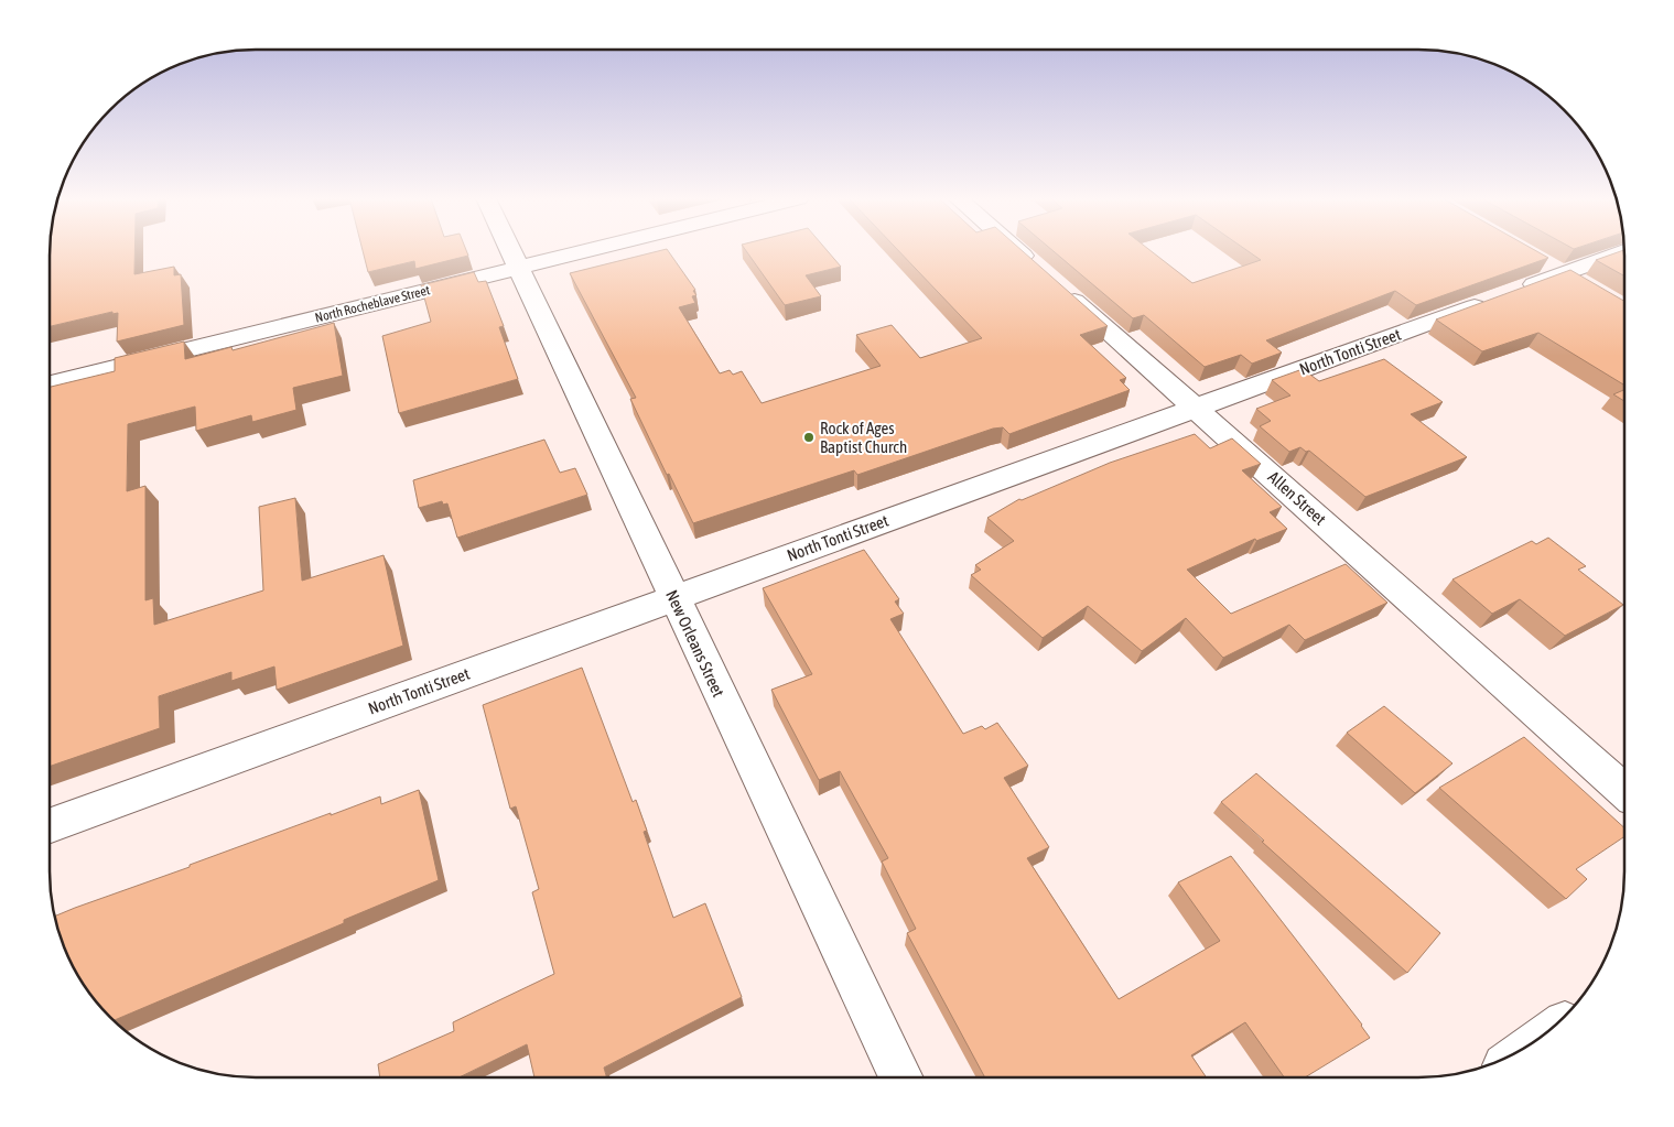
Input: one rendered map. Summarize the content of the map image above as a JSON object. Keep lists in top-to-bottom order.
{
  "streets": {
    "street": [
      "North Rocheblave Street",
      "North Tonti Street",
      "Allen Street",
      "New Orleans Street"
    ]
  },
  "crossings": [
    ["North Rocheblave Street", "New Orleans Street"],
    ["North Tonti Street", "Allen Street"],
    ["North Tonti Street", "New Orleans Street"]
  ],
  "places": ["Rock of Ages Baptist Church"]
}
